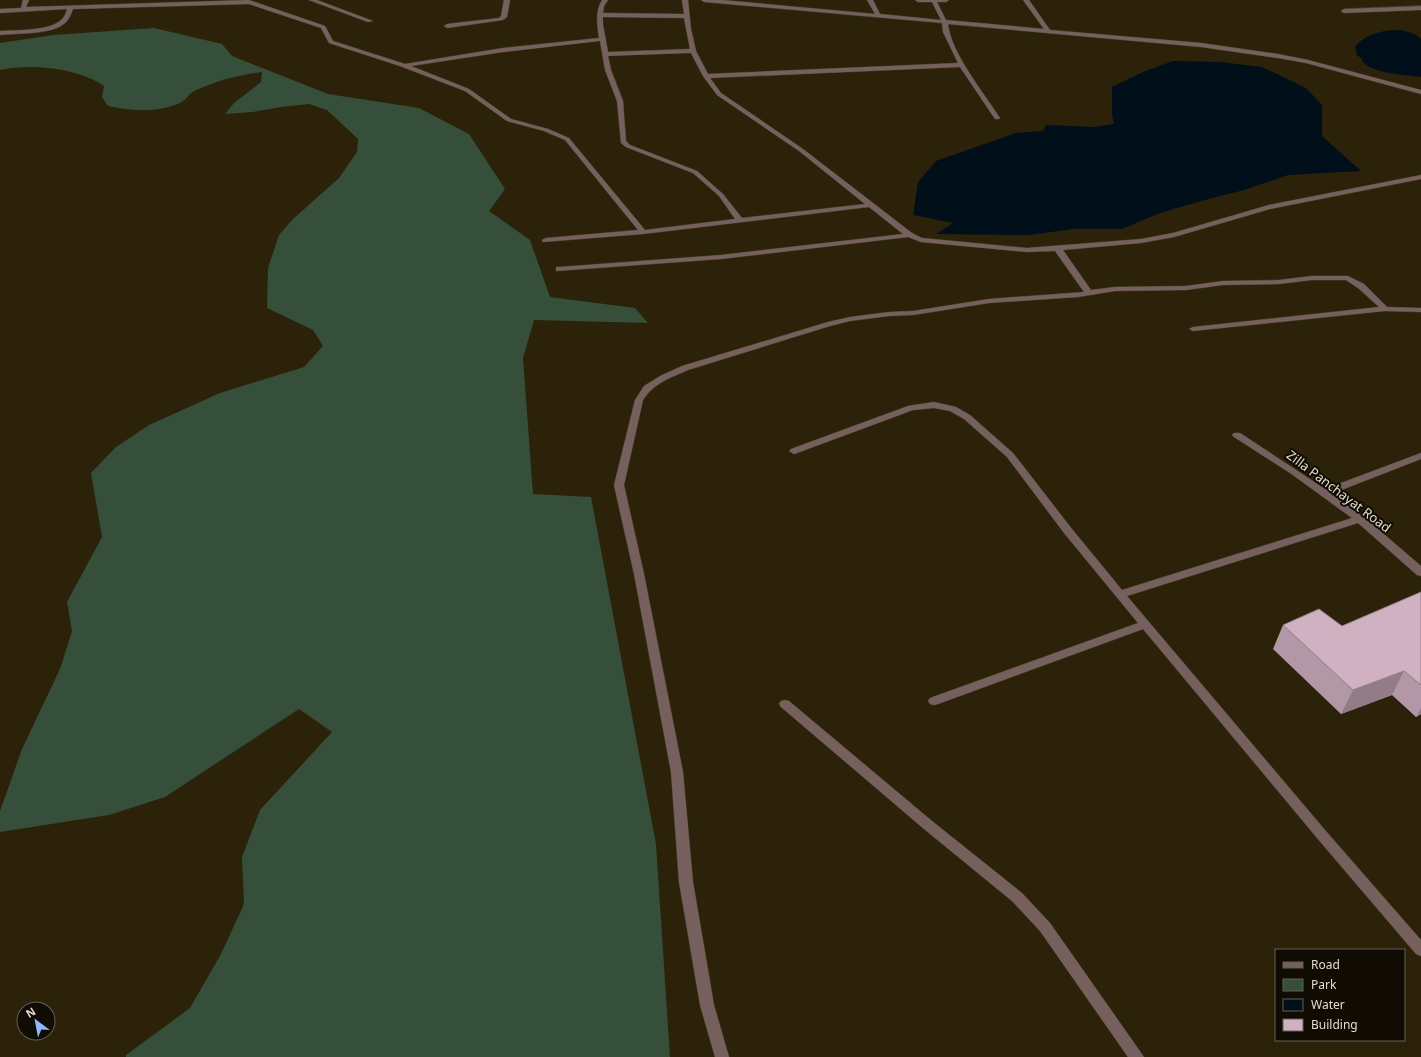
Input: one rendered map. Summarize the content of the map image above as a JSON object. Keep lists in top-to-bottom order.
{
  "streets": {
    "street": ["Zilla Panchayat Road"]
  },
  "legend": [
    "Road",
    "Park",
    "Water",
    "Building"
  ],
  "north": "top left"
}
